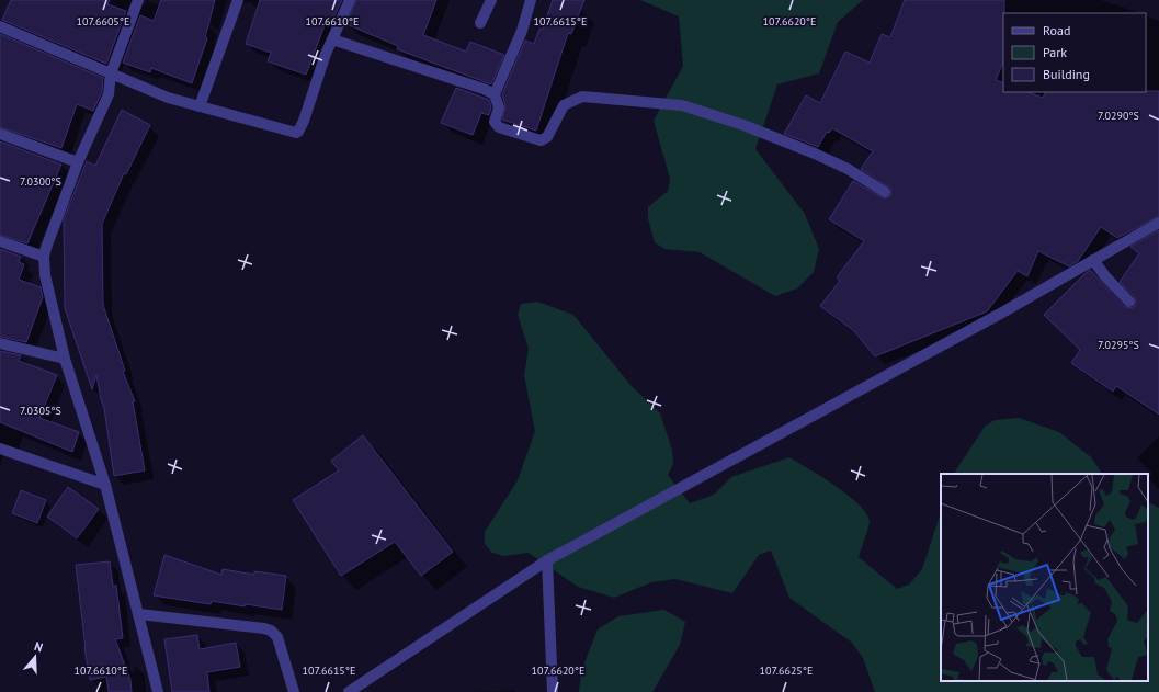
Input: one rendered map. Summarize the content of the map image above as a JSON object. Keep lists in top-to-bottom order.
{
  "legend": ["Road", "Park", "Building"],
  "north": "top",
  "coordinates": [
    "107.6620°E",
    "107.6605°E",
    "107.6610°E",
    "107.6615°E",
    "7.0290°S",
    "7.0300°S",
    "7.0295°S",
    "7.0305°S",
    "107.6625°E"
  ]
}
